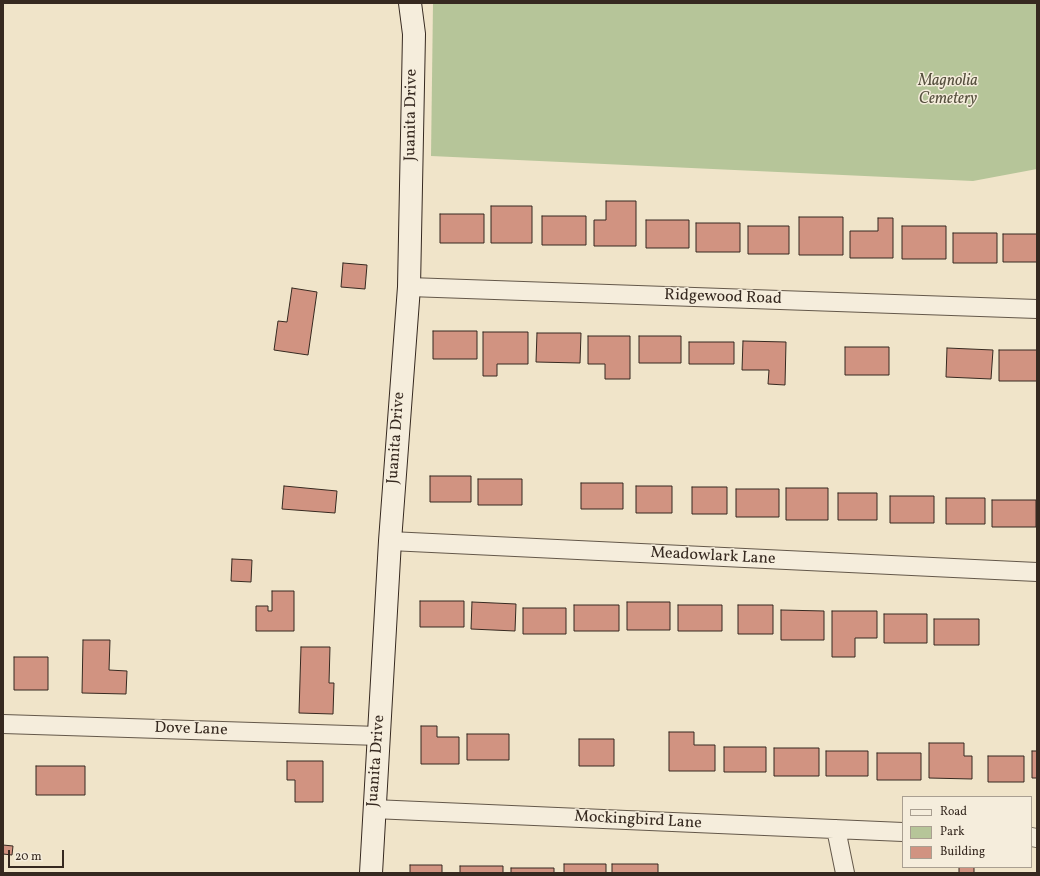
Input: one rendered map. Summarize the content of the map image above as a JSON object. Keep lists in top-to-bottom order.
{
  "streets": {
    "street": [
      "Juanita Drive",
      "Ridgewood Road",
      "Meadowlark Lane",
      "Dove Lane",
      "Mockingbird Lane"
    ]
  },
  "crossings": [
    ["Juanita Drive", "Ridgewood Road"],
    ["Juanita Drive", "Meadowlark Lane"],
    ["Juanita Drive", "Dove Lane"],
    ["Juanita Drive", "Mockingbird Lane"]
  ],
  "parks": ["Magnolia Cemetery"],
  "legend": ["Road", "Park", "Building"],
  "scale_bar": "20 m"
}
